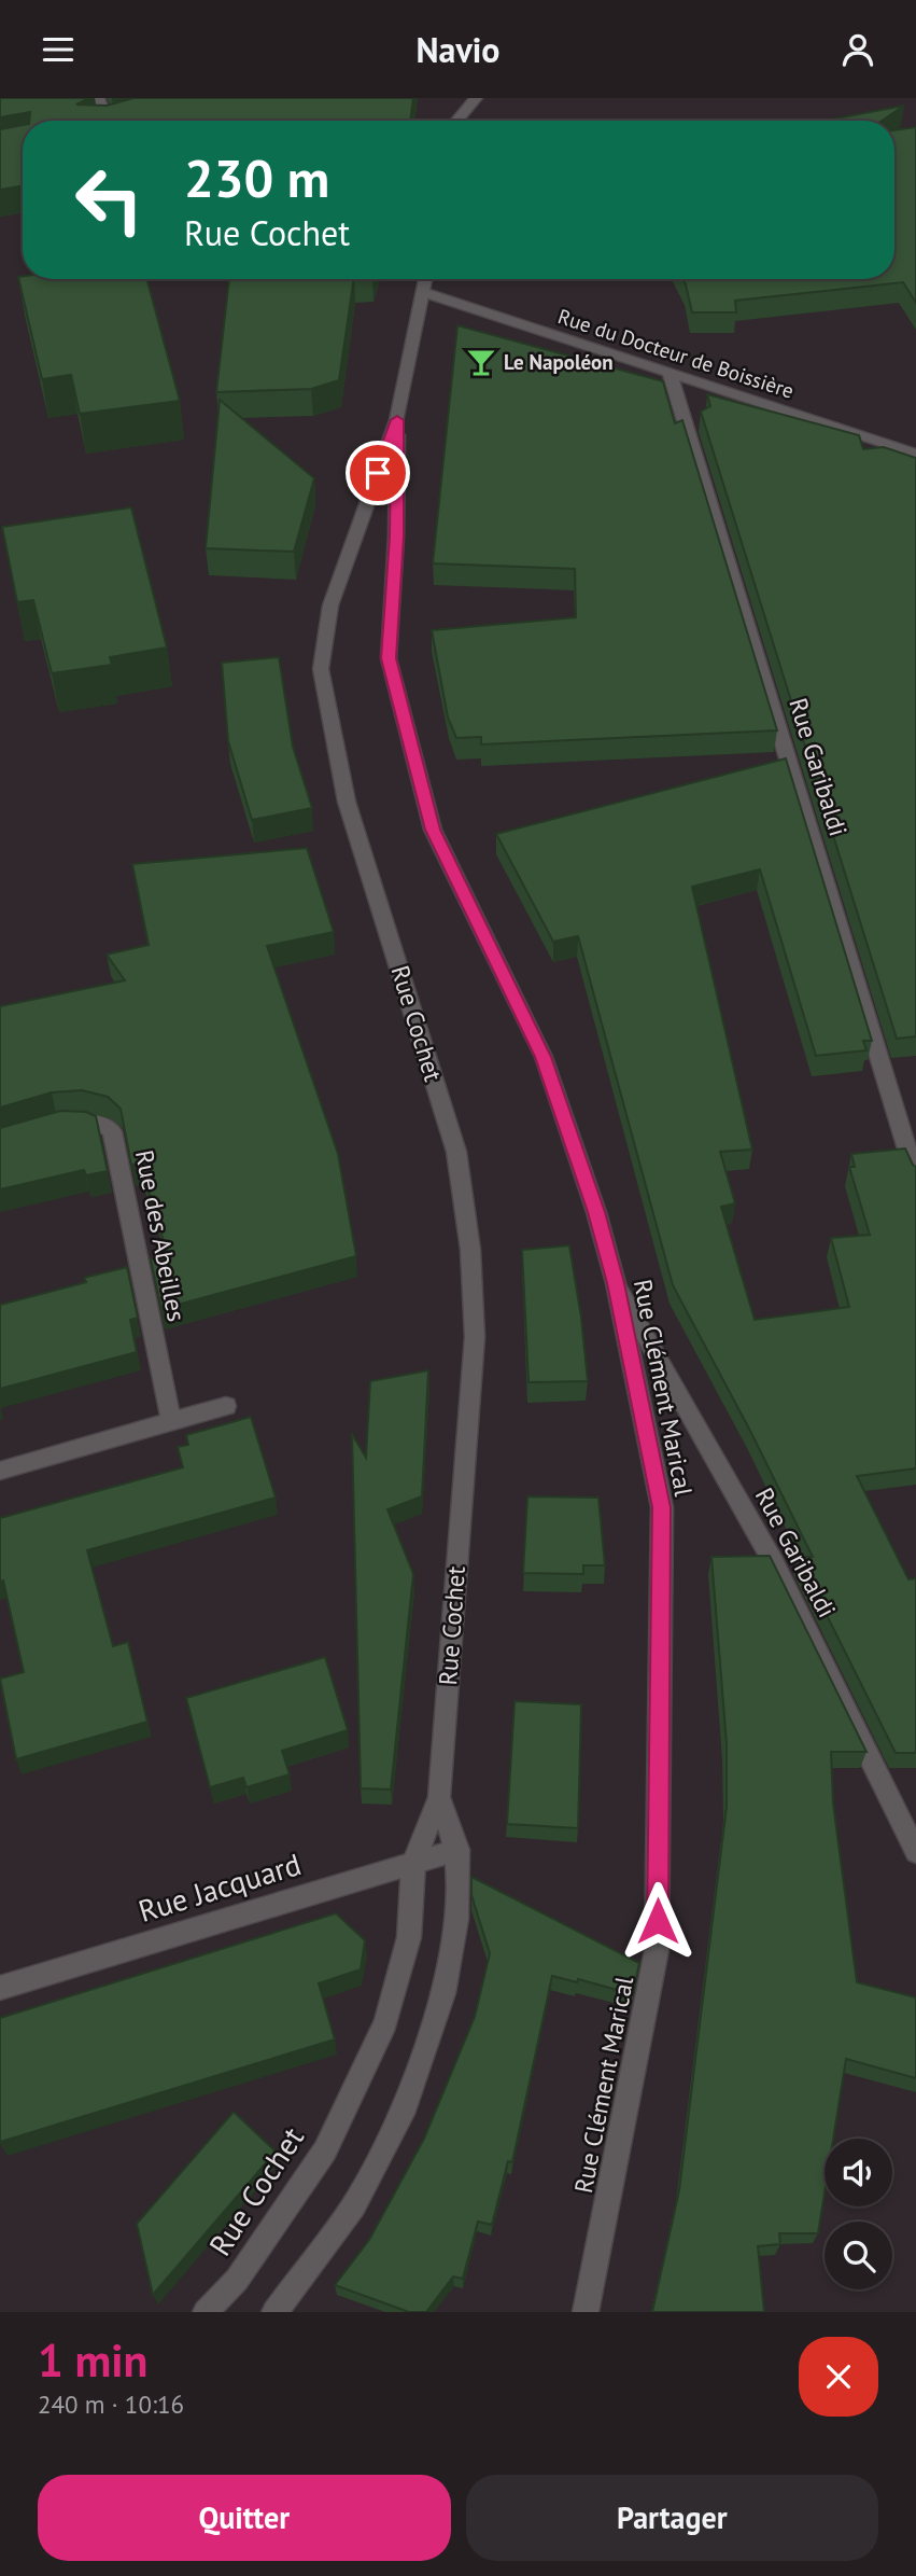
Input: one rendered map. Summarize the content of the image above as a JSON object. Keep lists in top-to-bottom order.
{
  "streets": {
    "street": [
      "Rue du Docteur de Boissière",
      "Rue Garibaldi",
      "Rue Cochet",
      "Rue des Abeilles",
      "Rue Clément Marical",
      "Rue Jacquard"
    ]
  },
  "crossings": [
    ["Rue du Docteur de Boissière", "Rue Garibaldi"],
    ["Rue du Docteur de Boissière", "Rue Cochet"],
    ["Rue Garibaldi", "Rue Clément Marical"],
    ["Rue Cochet", "Rue Clément Marical"],
    ["Rue Cochet", "Rue Jacquard"]
  ],
  "places": {
    "bar": ["Le Napoléon"]
  },
  "page": {
    "header": "Navio",
    "turn": ["230 m", "Rue Cochet"],
    "heading": ["1 min", "240 m · 10:16"],
    "buttons": ["Quitter", "Partager"]
  }
}
